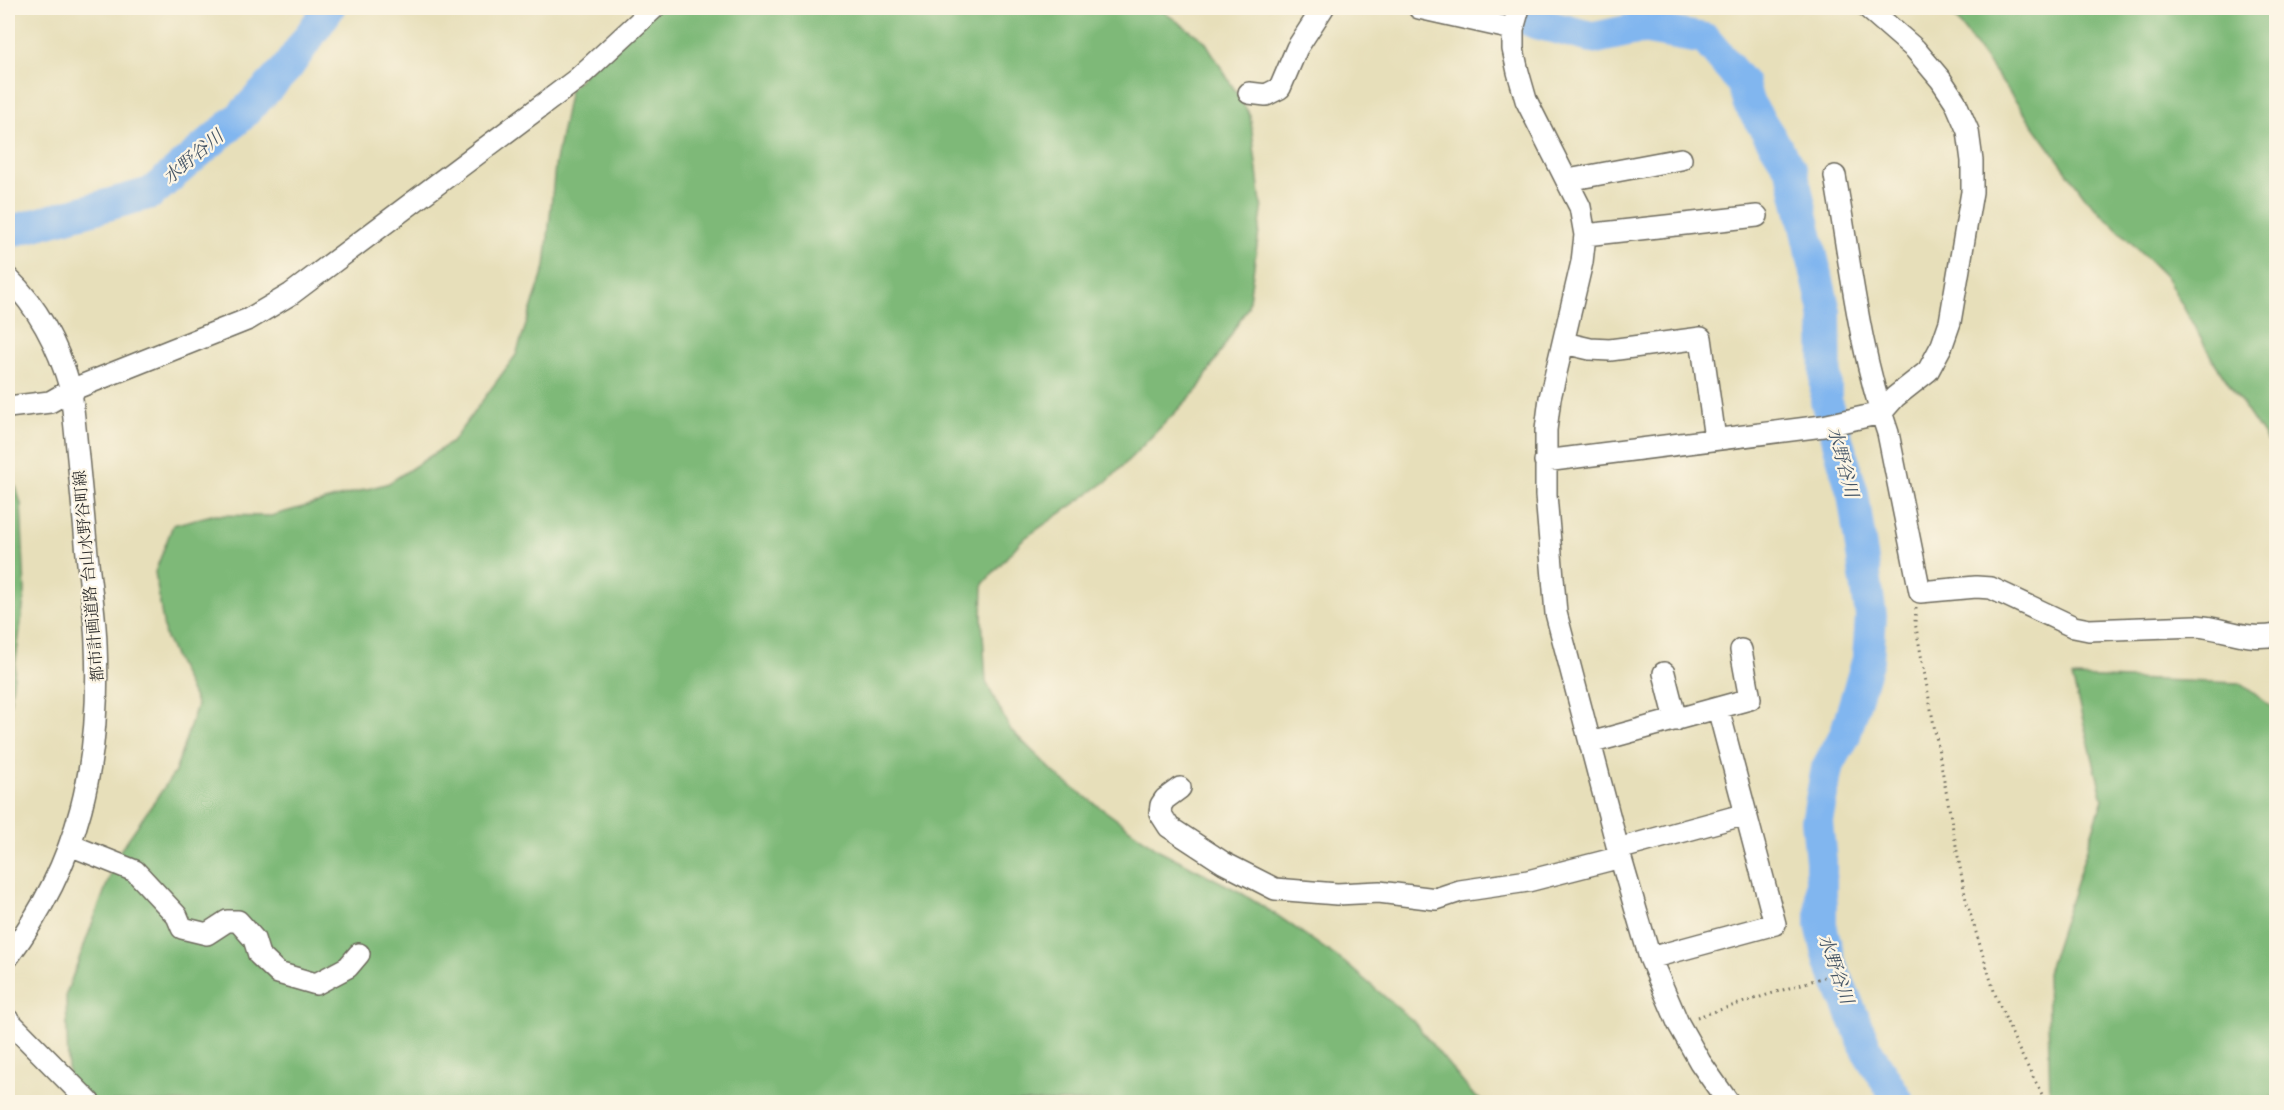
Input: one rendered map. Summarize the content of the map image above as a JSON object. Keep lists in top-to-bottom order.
{
  "streets": {
    "street": ["都市計画道路 台山水野谷町線"]
  },
  "water": ["水野谷川"]
}
